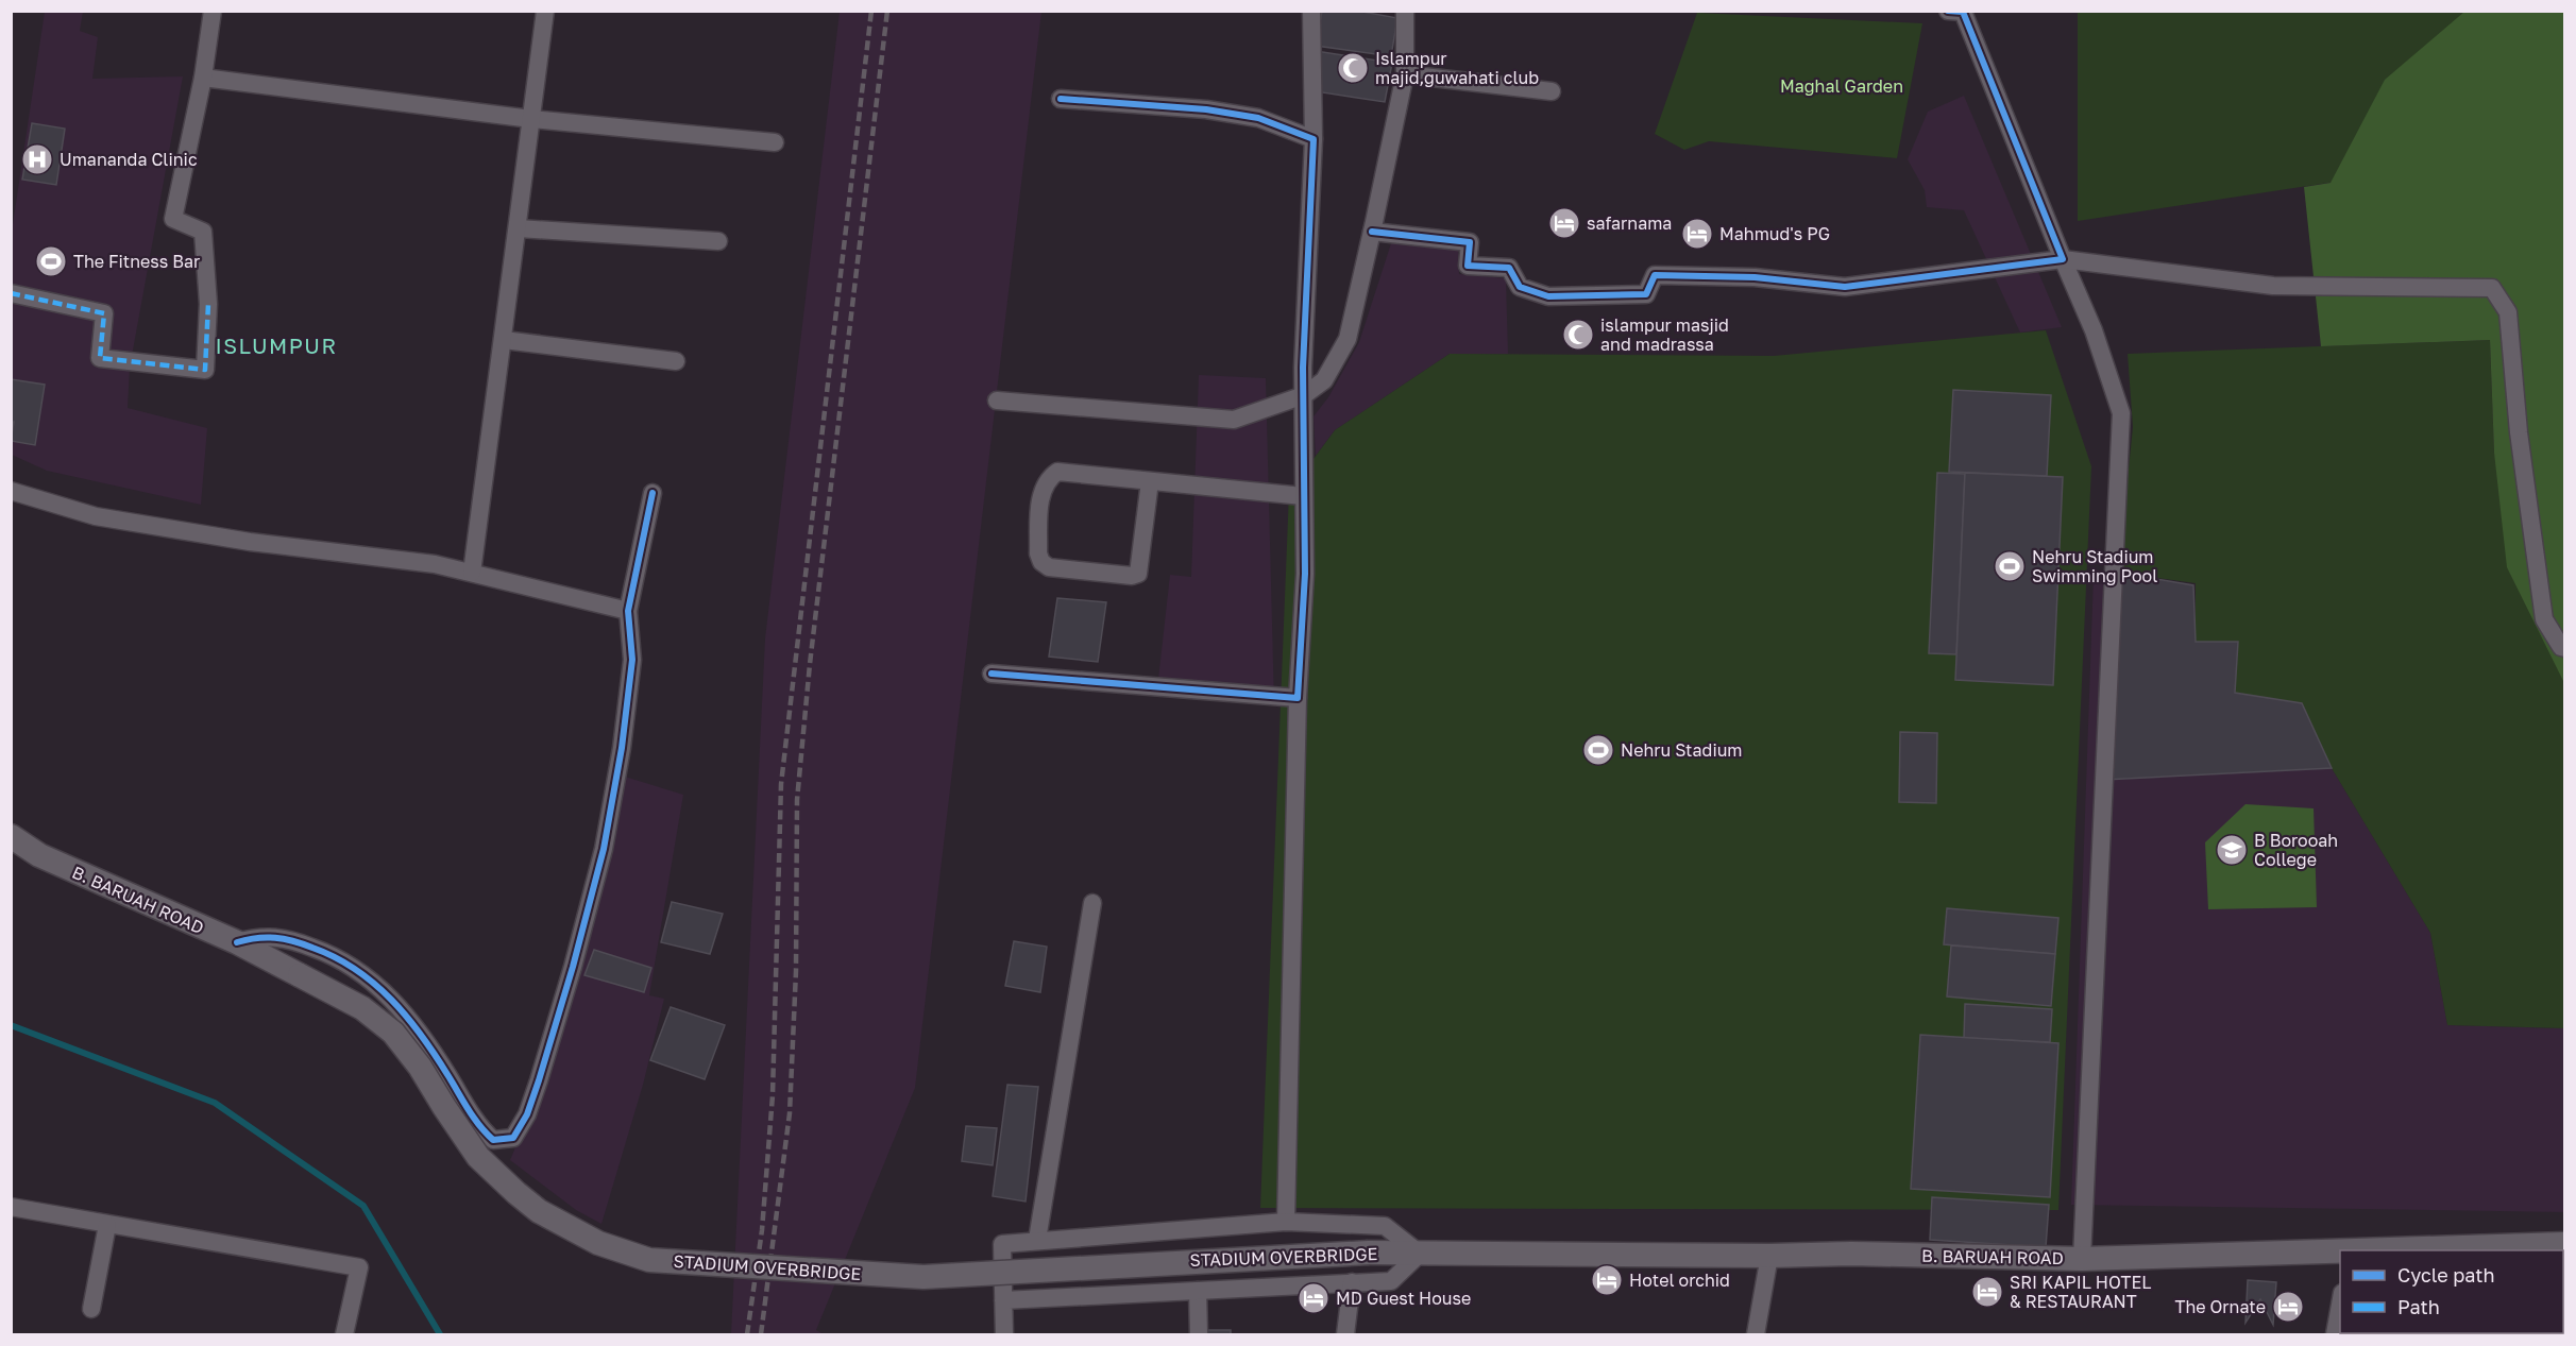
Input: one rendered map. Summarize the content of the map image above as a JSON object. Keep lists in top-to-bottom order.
{
  "streets": {
    "main road": ["B. BARUAH ROAD", "STADIUM OVERBRIDGE"]
  },
  "crossings": [
    ["B. BARUAH ROAD", "STADIUM OVERBRIDGE"]
  ],
  "districts": ["ISLUMPUR"],
  "parks": ["Maghal Garden"],
  "places": {
    "mosque": ["Islampur majid,guwahati club", "islampur masjid and madrassa"],
    "hospital": ["Umananda Clinic"],
    "hotel": [
      "safarnama",
      "Mahmud's PG",
      "Hotel orchid",
      "SRI KAPIL HOTEL & RESTAURANT",
      "MD Guest House",
      "The Ornate"
    ],
    "sports": ["The Fitness Bar", "Nehru Stadium Swimming Pool", "Nehru Stadium"],
    "school or university": ["B Borooah College"]
  },
  "legend": ["Cycle path", "Path"]
}
